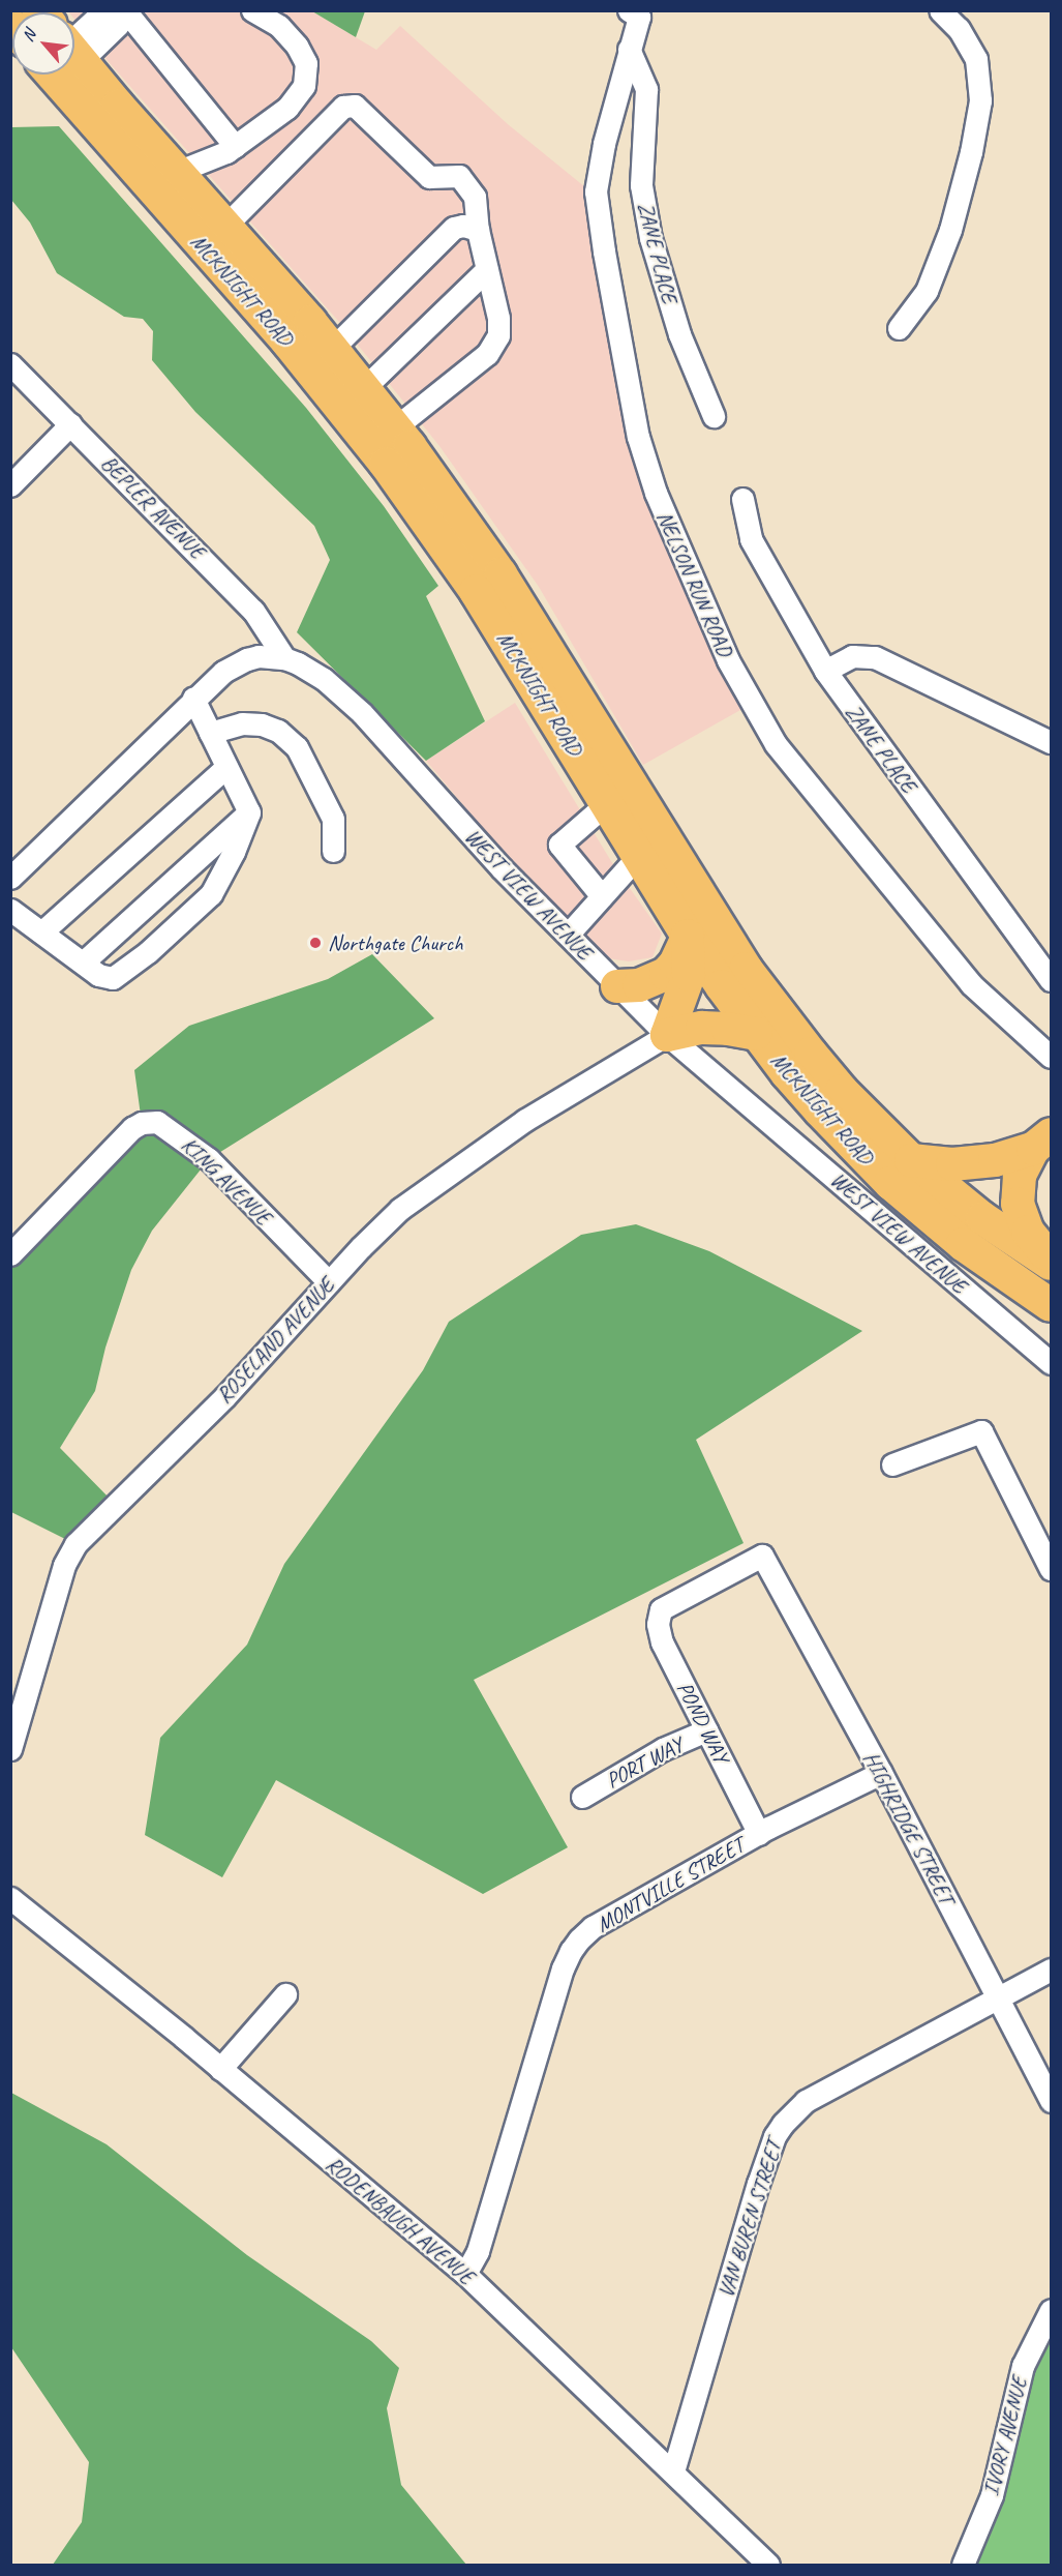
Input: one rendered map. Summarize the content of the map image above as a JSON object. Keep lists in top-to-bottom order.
{
  "streets": {
    "highway": ["MCKNIGHT ROAD"],
    "street": [
      "ZANE PLACE",
      "BEPLER AVENUE",
      "NELSON RUN ROAD",
      "WEST VIEW AVENUE",
      "KING AVENUE",
      "ROSELAND AVENUE",
      "POND WAY",
      "PORT WAY",
      "HIGHRIDGE STREET",
      "MONTVILLE STREET",
      "VAN BUREN STREET",
      "RODENBAUGH AVENUE",
      "IVORY AVENUE"
    ]
  },
  "crossings": [
    ["ZANE PLACE", "NELSON RUN ROAD"],
    ["BEPLER AVENUE", "WEST VIEW AVENUE"],
    ["WEST VIEW AVENUE", "ROSELAND AVENUE"],
    ["KING AVENUE", "ROSELAND AVENUE"],
    ["POND WAY", "PORT WAY"],
    ["POND WAY", "HIGHRIDGE STREET"],
    ["POND WAY", "MONTVILLE STREET"],
    ["HIGHRIDGE STREET", "MONTVILLE STREET"],
    ["HIGHRIDGE STREET", "VAN BUREN STREET"],
    ["MONTVILLE STREET", "RODENBAUGH AVENUE"],
    ["VAN BUREN STREET", "RODENBAUGH AVENUE"]
  ],
  "places": ["Northgate Church"],
  "north": "top left"
}
